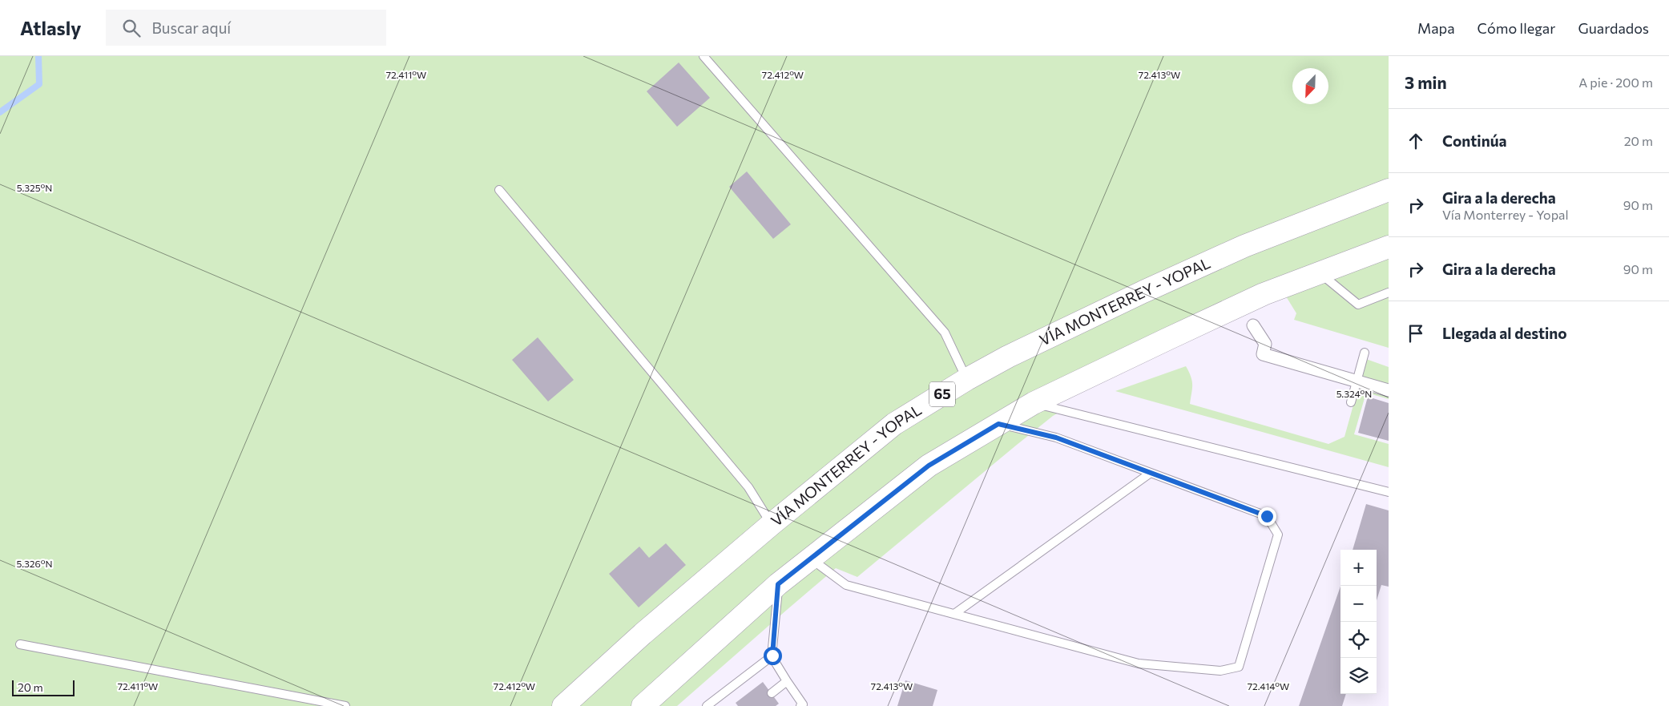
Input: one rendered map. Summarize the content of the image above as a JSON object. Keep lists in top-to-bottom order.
{
  "streets": {
    "main road": ["VÍA MONTERREY - YOPAL", "65"]
  },
  "scale_bar": "20 m",
  "north": "bottom left",
  "page": {
    "header": "Atlasly",
    "search": "Buscar aquí",
    "nav": ["Mapa", "Cómo llegar", "Guardados"],
    "heading": ["3 min", "A pie · 200 m"],
    "list": [
      ["Continúa", "20 m"],
      ["Gira a la derecha", "Vía Monterrey - Yopal", "90 m"],
      ["Gira a la derecha", "90 m"],
      "Llegada al destino"
    ],
    "map_buttons": ["+", "−"],
    "scale": "20 m"
  },
  "coordinates": [
    "72.412°W",
    "72.411°W",
    "72.413°W",
    "5.325°N",
    "5.324°N",
    "5.326°N",
    "72.414°W"
  ]
}
